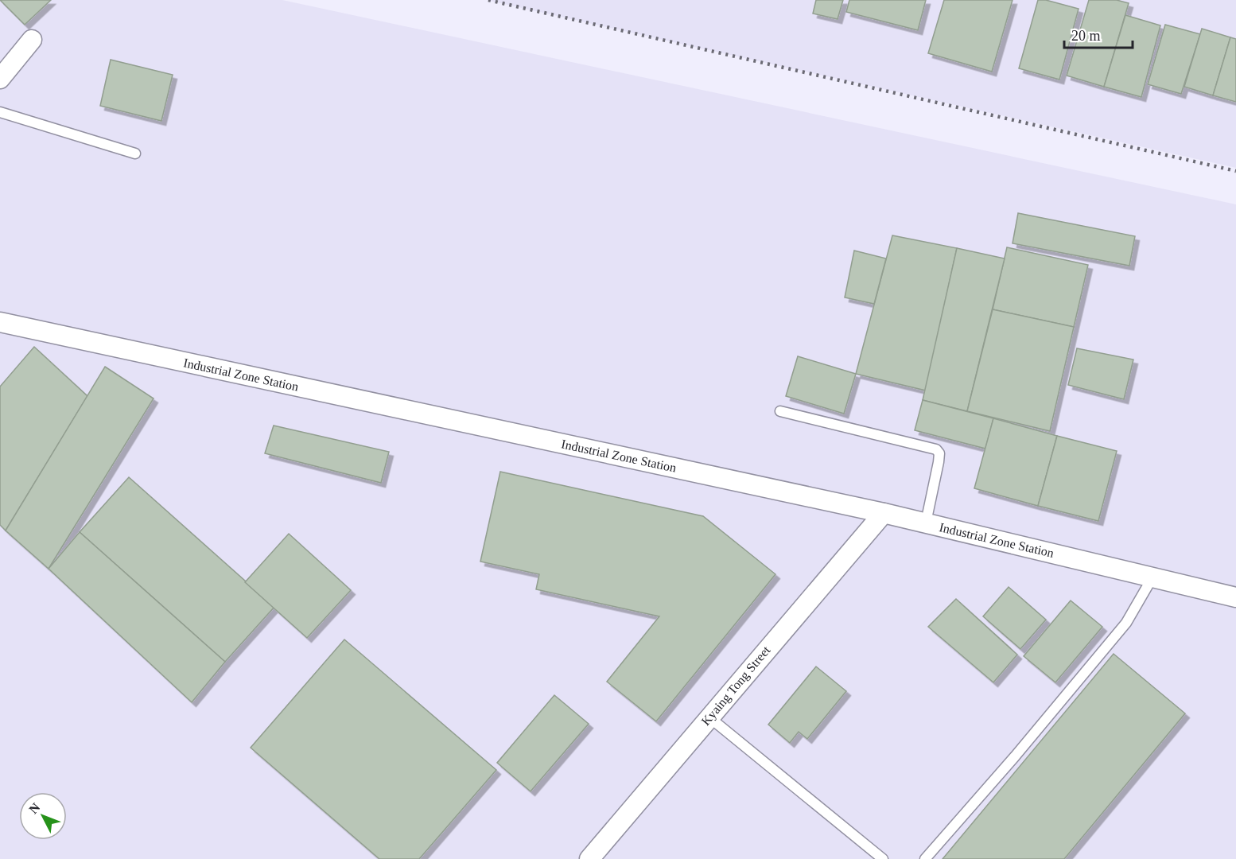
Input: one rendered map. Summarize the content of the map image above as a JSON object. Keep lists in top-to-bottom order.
{
  "streets": {
    "street": ["Industrial Zone Station", "Kyaing Tong Street"]
  },
  "crossings": [
    ["Industrial Zone Station", "Kyaing Tong Street"]
  ],
  "scale_bar": "20 m",
  "north": "top left"
}
